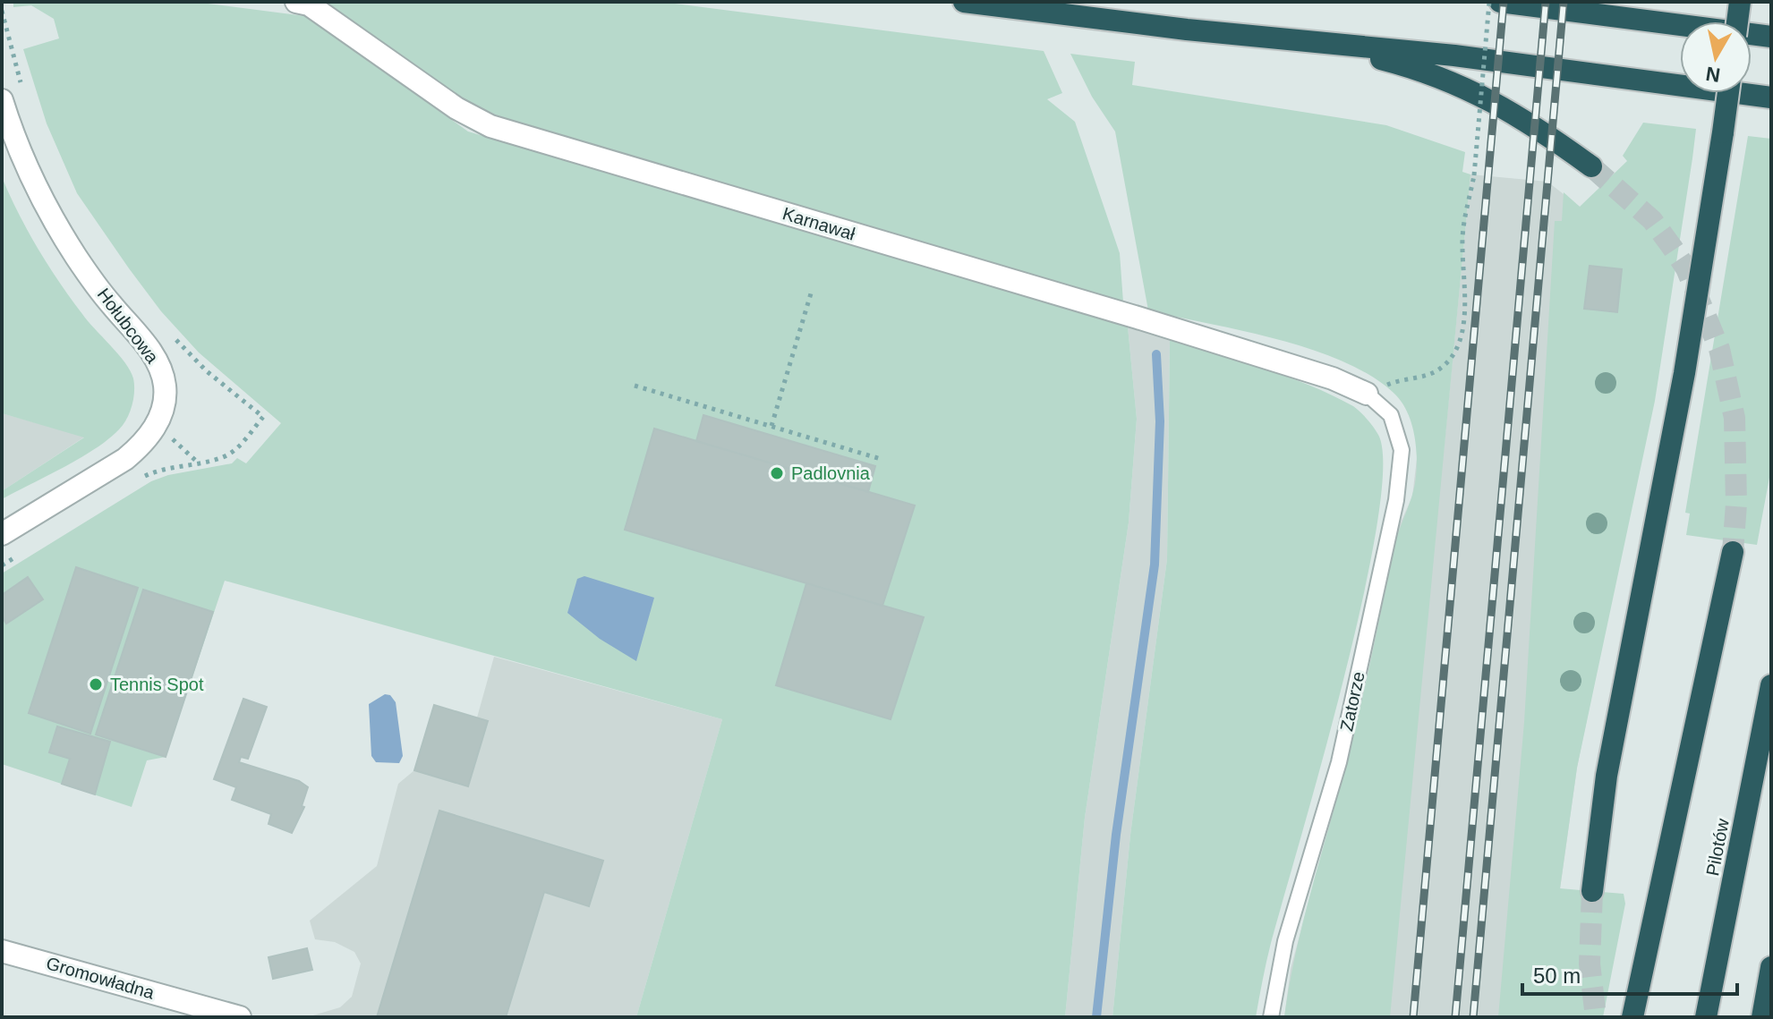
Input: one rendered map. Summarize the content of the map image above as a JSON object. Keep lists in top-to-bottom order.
{
  "streets": {
    "highway": ["Pilotów"],
    "street": ["Karnawał", "Hołubcowa", "Gromowładna"],
    "lane": ["Zatorze"]
  },
  "crossings": [
    ["Karnawał", "Zatorze"]
  ],
  "places": ["Padlovnia", "Tennis Spot"],
  "scale_bar": "50 m",
  "north": "bottom"
}
